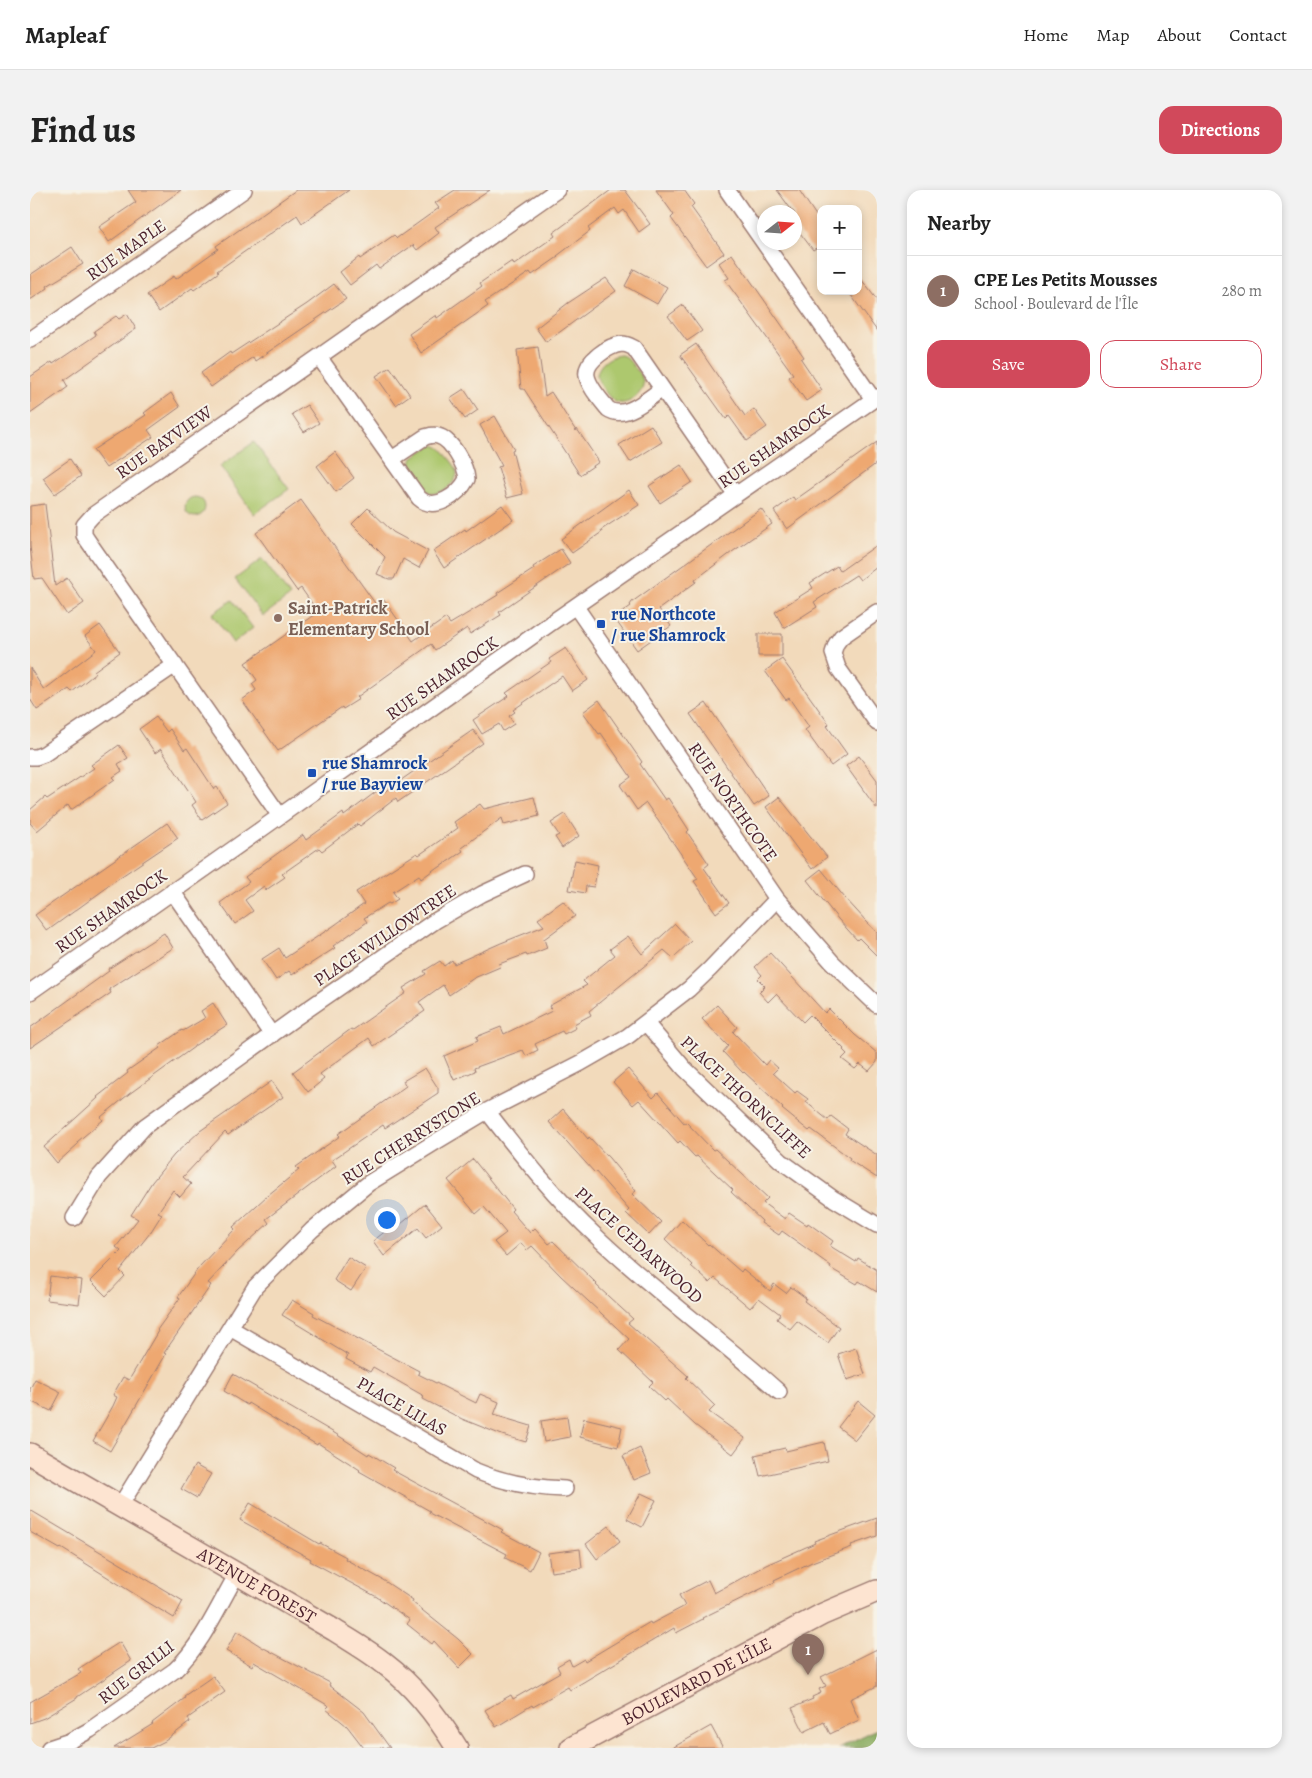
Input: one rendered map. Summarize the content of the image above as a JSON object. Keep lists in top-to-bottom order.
{
  "streets": {
    "street": [
      "RUE MAPLE",
      "RUE BAYVIEW",
      "RUE SHAMROCK",
      "RUE NORTHCOTE",
      "PLACE WILLOWTREE",
      "PLACE THORNCLIFFE",
      "RUE CHERRYSTONE",
      "PLACE CEDARWOOD",
      "PLACE LILAS",
      "AVENUE FOREST",
      "RUE GRILLI",
      "BOULEVARD DE L'ÎLE"
    ]
  },
  "crossings": [
    ["RUE BAYVIEW", "RUE SHAMROCK"],
    ["RUE SHAMROCK", "RUE NORTHCOTE"],
    ["RUE NORTHCOTE", "RUE CHERRYSTONE"],
    ["PLACE THORNCLIFFE", "RUE CHERRYSTONE"],
    ["RUE CHERRYSTONE", "PLACE CEDARWOOD"],
    ["RUE CHERRYSTONE", "PLACE LILAS"],
    ["RUE CHERRYSTONE", "AVENUE FOREST"],
    ["AVENUE FOREST", "RUE GRILLI"]
  ],
  "places": {
    "other": ["Saint-Patrick Elementary School"],
    "transit": ["rue Northcote / rue Shamrock", "rue Shamrock / rue Bayview"]
  },
  "north": "right",
  "page": {
    "header": "Mapleaf",
    "nav": [
      "Home",
      "Map",
      "About",
      "Contact"
    ],
    "title": "Find us",
    "buttons": [
      "Directions",
      ["Save", "Share"]
    ],
    "heading": "Nearby",
    "map_buttons": ["+", "−"],
    "list": [
      {
        "mark": "1",
        "name": "CPE Les Petits Mousses",
        "note": "School · Boulevard de l'Île",
        "value": "280 m"
      }
    ],
    "pins": "1"
  }
}
